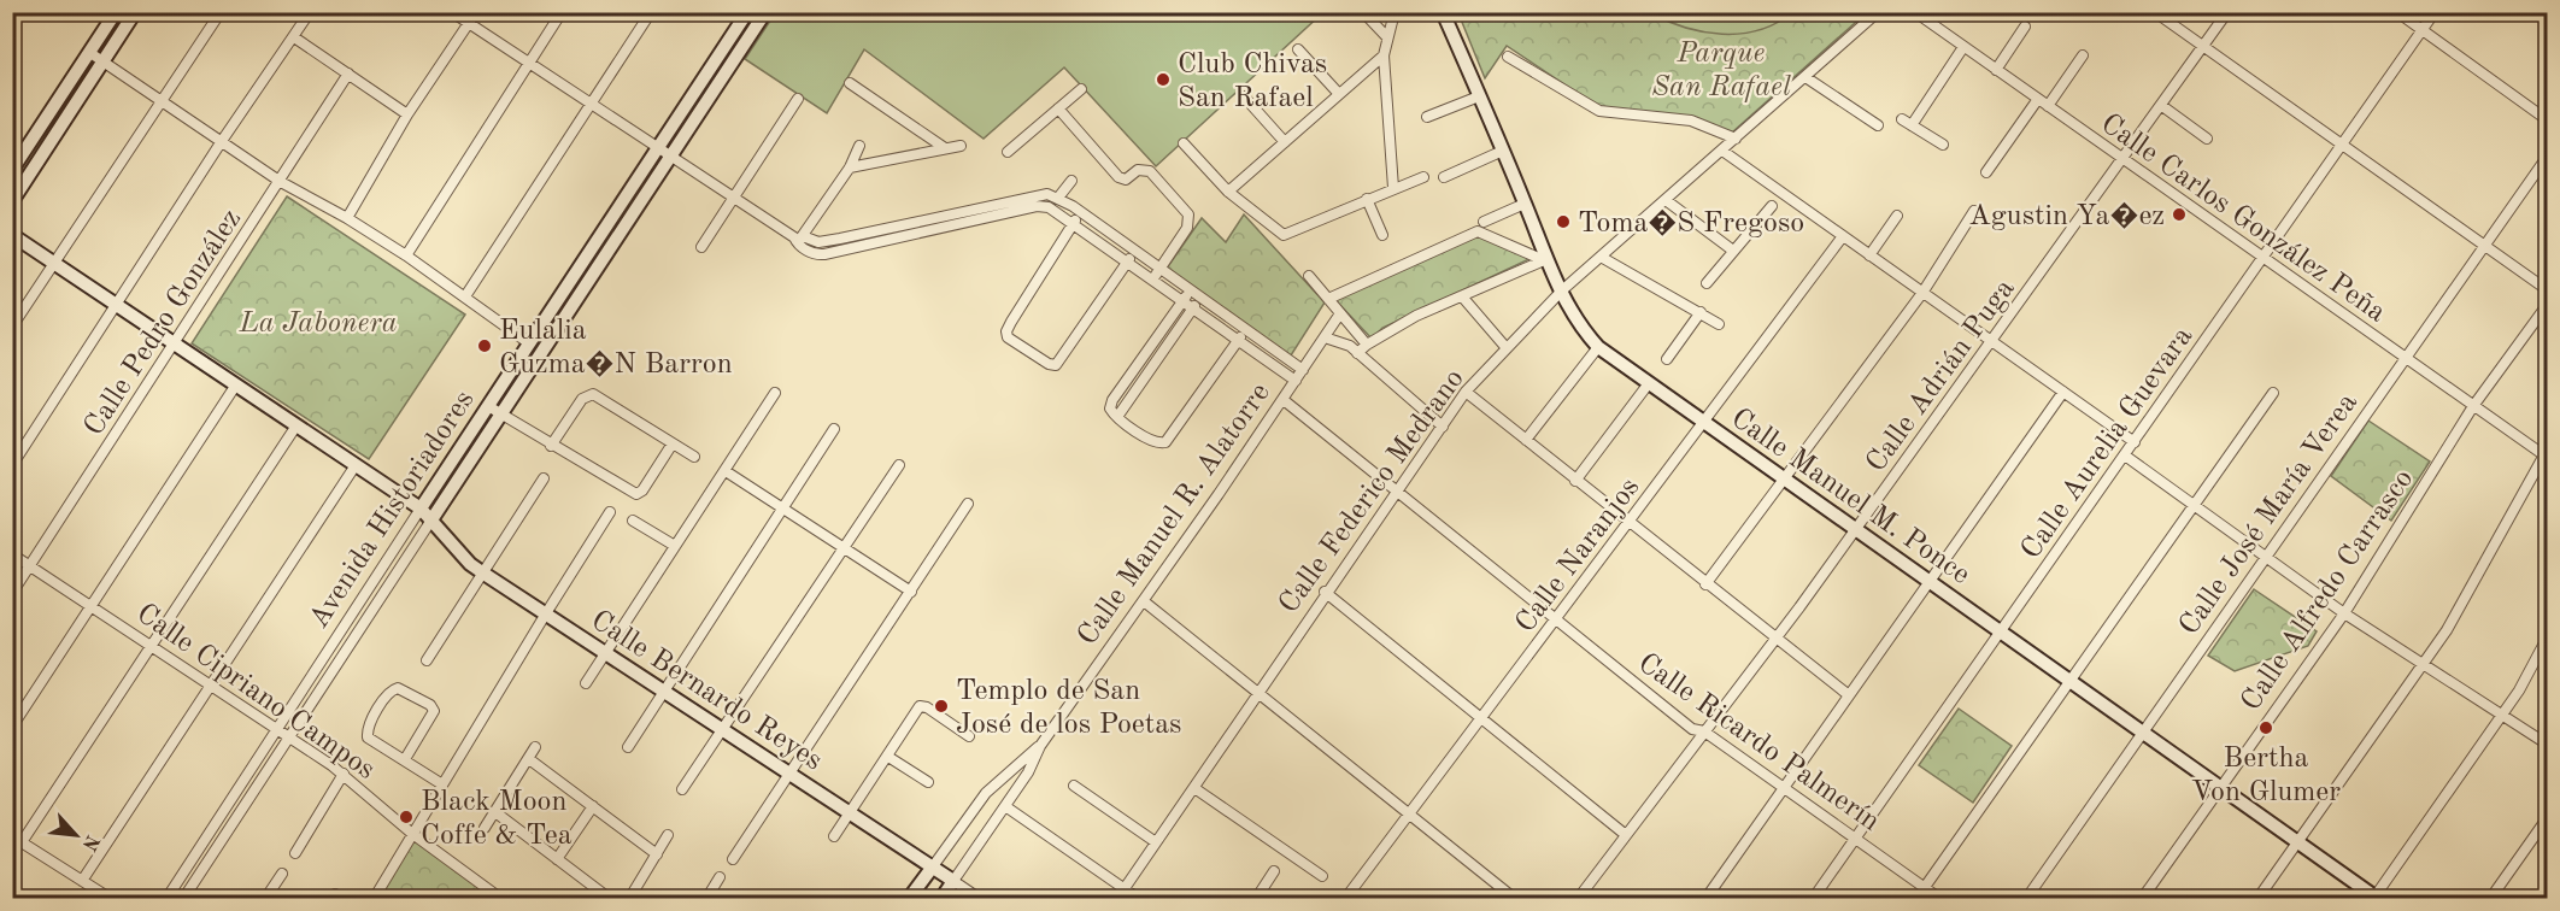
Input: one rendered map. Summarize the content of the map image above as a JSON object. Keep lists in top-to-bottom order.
{
  "streets": {
    "street": [
      "Calle Carlos González Peña",
      "Calle Pedro González",
      "Calle Adrián Puga",
      "Calle Aurelia Guevara",
      "Calle Federico Medrano",
      "Calle Manuel M. Ponce",
      "Avenida Historiadores",
      "Calle Manuel R. Alatorre",
      "Calle José María Verea",
      "Calle Naranjos",
      "Calle Alfredo Carrasco",
      "Calle Bernardo Reyes",
      "Calle Cipriano Campos",
      "Calle Ricardo Palmerín"
    ]
  },
  "crossings": [
    ["Calle Carlos González Peña", "Calle Adrián Puga"],
    ["Calle Carlos González Peña", "Calle Aurelia Guevara"],
    ["Calle Carlos González Peña", "Calle José María Verea"],
    ["Calle Carlos González Peña", "Calle Alfredo Carrasco"],
    ["Calle Pedro González", "Calle Bernardo Reyes"],
    ["Calle Pedro González", "Calle Cipriano Campos"],
    ["Calle Adrián Puga", "Calle Manuel M. Ponce"],
    ["Calle Adrián Puga", "Calle Ricardo Palmerín"],
    ["Calle Aurelia Guevara", "Calle Manuel M. Ponce"],
    ["Calle Aurelia Guevara", "Calle Ricardo Palmerín"],
    ["Calle Federico Medrano", "Calle Manuel M. Ponce"],
    ["Calle Federico Medrano", "Calle Ricardo Palmerín"],
    ["Calle Manuel M. Ponce", "Calle José María Verea"],
    ["Calle Manuel M. Ponce", "Calle Naranjos"],
    ["Calle Manuel M. Ponce", "Calle Alfredo Carrasco"],
    ["Avenida Historiadores", "Calle Bernardo Reyes"],
    ["Avenida Historiadores", "Calle Cipriano Campos"],
    ["Calle Manuel R. Alatorre", "Calle Bernardo Reyes"],
    ["Calle Manuel R. Alatorre", "Calle Ricardo Palmerín"],
    ["Calle Naranjos", "Calle Ricardo Palmerín"]
  ],
  "parks": ["Parque San Rafael", "La Jabonera"],
  "places": [
    "Club Chivas San Rafael",
    "Agustin Ya�ez",
    "Toma�S Fregoso",
    "Eulalia Guzma�N Barron",
    "Templo de San José de los Poetas",
    "Bertha Von Glumer",
    "Black Moon Coffe & Tea"
  ],
  "north": "bottom right"
}
